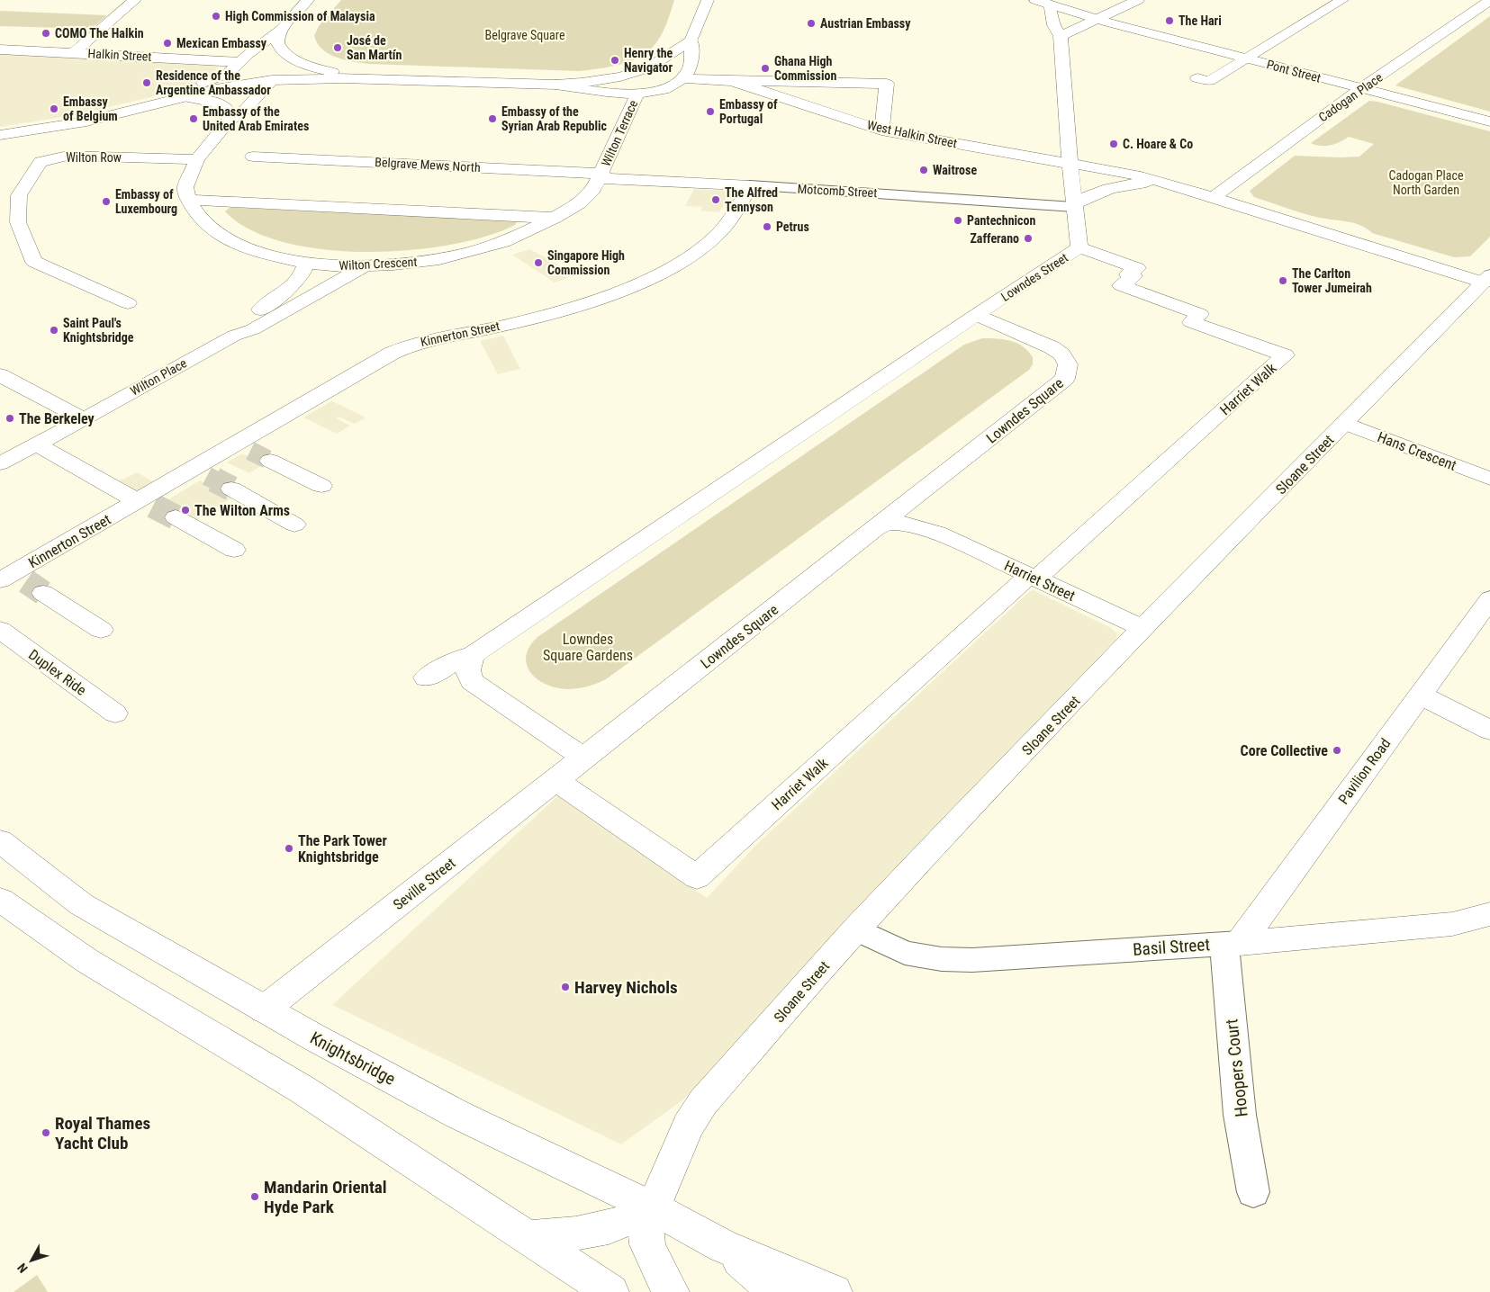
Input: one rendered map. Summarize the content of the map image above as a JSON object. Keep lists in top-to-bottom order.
{
  "streets": {
    "main road": [
      "Halkin Street",
      "Pont Street",
      "Cadogan Place",
      "Wilton Terrace",
      "West Halkin Street",
      "Wilton Row",
      "Belgrave Mews North",
      "Motcomb Street",
      "Wilton Crescent",
      "Lowndes Street",
      "Kinnerton Street",
      "Wilton Place",
      "Harriet Walk",
      "Lowndes Square",
      "Hans Crescent",
      "Sloane Street",
      "Harriet Street",
      "Duplex Ride",
      "Pavilion Road",
      "Seville Street",
      "Basil Street",
      "Knightsbridge"
    ],
    "street": ["Hoopers Court"]
  },
  "crossings": [
    ["Pont Street", "Cadogan Place"],
    ["Pont Street", "Lowndes Street"],
    ["Wilton Terrace", "Belgrave Mews North"],
    ["Wilton Terrace", "Motcomb Street"],
    ["Wilton Terrace", "Wilton Crescent"],
    ["West Halkin Street", "Lowndes Street"],
    ["Belgrave Mews North", "Motcomb Street"],
    ["Belgrave Mews North", "Wilton Crescent"],
    ["Motcomb Street", "Wilton Crescent"],
    ["Motcomb Street", "Lowndes Street"],
    ["Motcomb Street", "Kinnerton Street"],
    ["Wilton Crescent", "Wilton Place"],
    ["Lowndes Street", "Harriet Walk"],
    ["Lowndes Street", "Lowndes Square"],
    ["Harriet Walk", "Harriet Street"],
    ["Harriet Walk", "Seville Street"],
    ["Lowndes Square", "Harriet Street"],
    ["Lowndes Square", "Seville Street"],
    ["Hans Crescent", "Sloane Street"],
    ["Sloane Street", "Harriet Street"],
    ["Sloane Street", "Basil Street"],
    ["Sloane Street", "Knightsbridge"],
    ["Pavilion Road", "Basil Street"],
    ["Pavilion Road", "Hoopers Court"],
    ["Seville Street", "Knightsbridge"],
    ["Basil Street", "Hoopers Court"]
  ],
  "parks": ["Belgrave Square", "Cadogan Place North Garden", "Lowndes Square Gardens"],
  "places": [
    "High Commission of Malaysia",
    "The Hari",
    "Austrian Embassy",
    "COMO The Halkin",
    "Mexican Embassy",
    "José de San Martín",
    "Henry the Navigator",
    "Ghana High Commission",
    "Residence of the Argentine Ambassador",
    "Embassy of Belgium",
    "Embassy of Portugal",
    "Embassy of the United Arab Emirates",
    "Embassy of the Syrian Arab Republic",
    "C. Hoare & Co",
    "Waitrose",
    "The Alfred Tennyson",
    "Embassy of Luxembourg",
    "Pantechnicon",
    "Petrus",
    "Zafferano",
    "Singapore High Commission",
    "The Carlton Tower Jumeirah",
    "Saint Paul's Knightsbridge",
    "The Berkeley",
    "The Wilton Arms",
    "Core Collective",
    "The Park Tower Knightsbridge",
    "Harvey Nichols",
    "Royal Thames Yacht Club",
    "Mandarin Oriental Hyde Park"
  ],
  "north": "bottom left"
}
